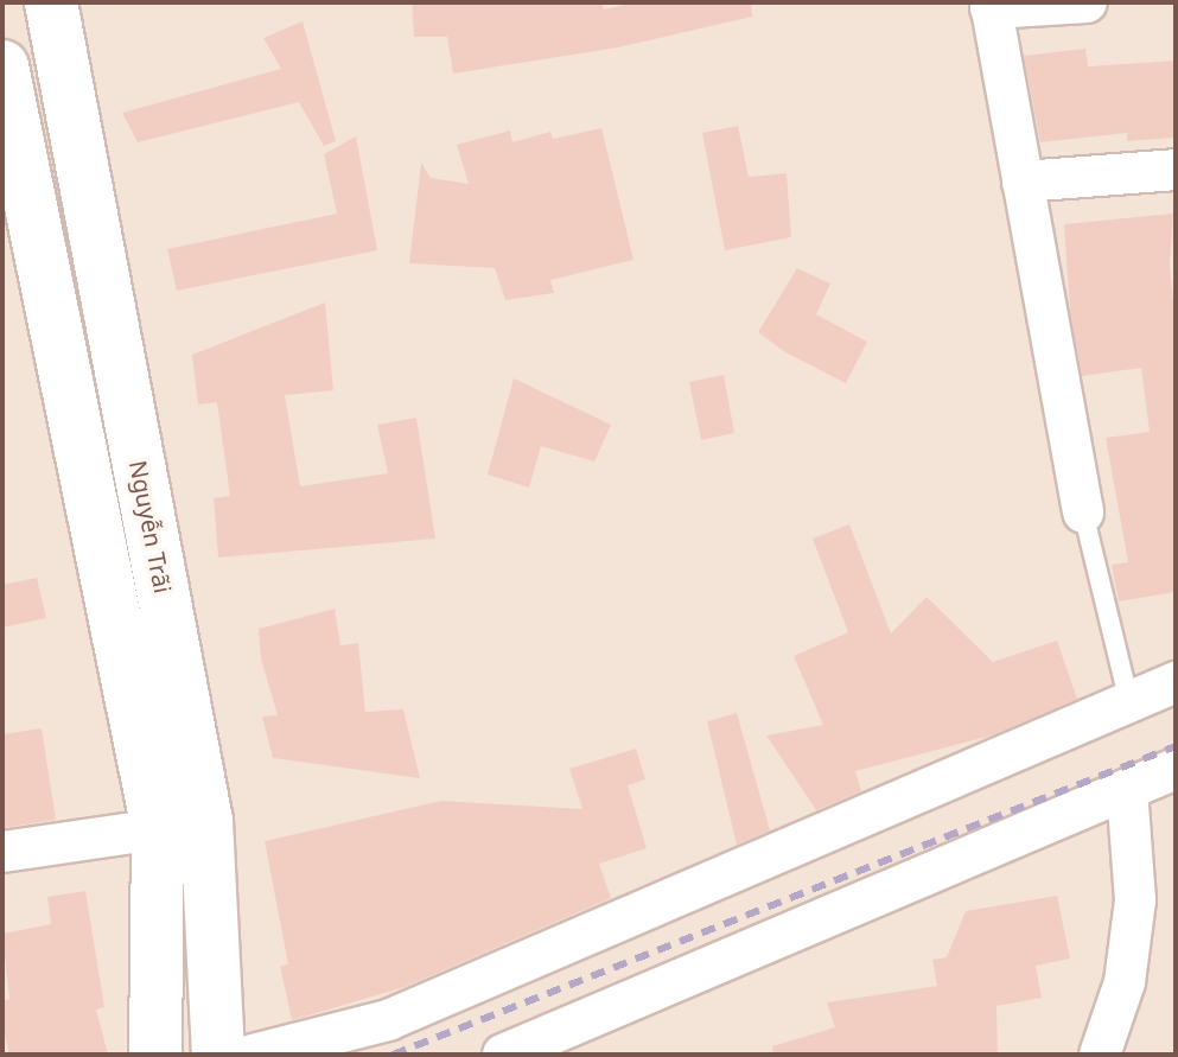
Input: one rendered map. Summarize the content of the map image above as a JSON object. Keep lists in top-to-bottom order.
{
  "streets": {
    "main road": ["Nguyễn Trãi"]
  }
}
